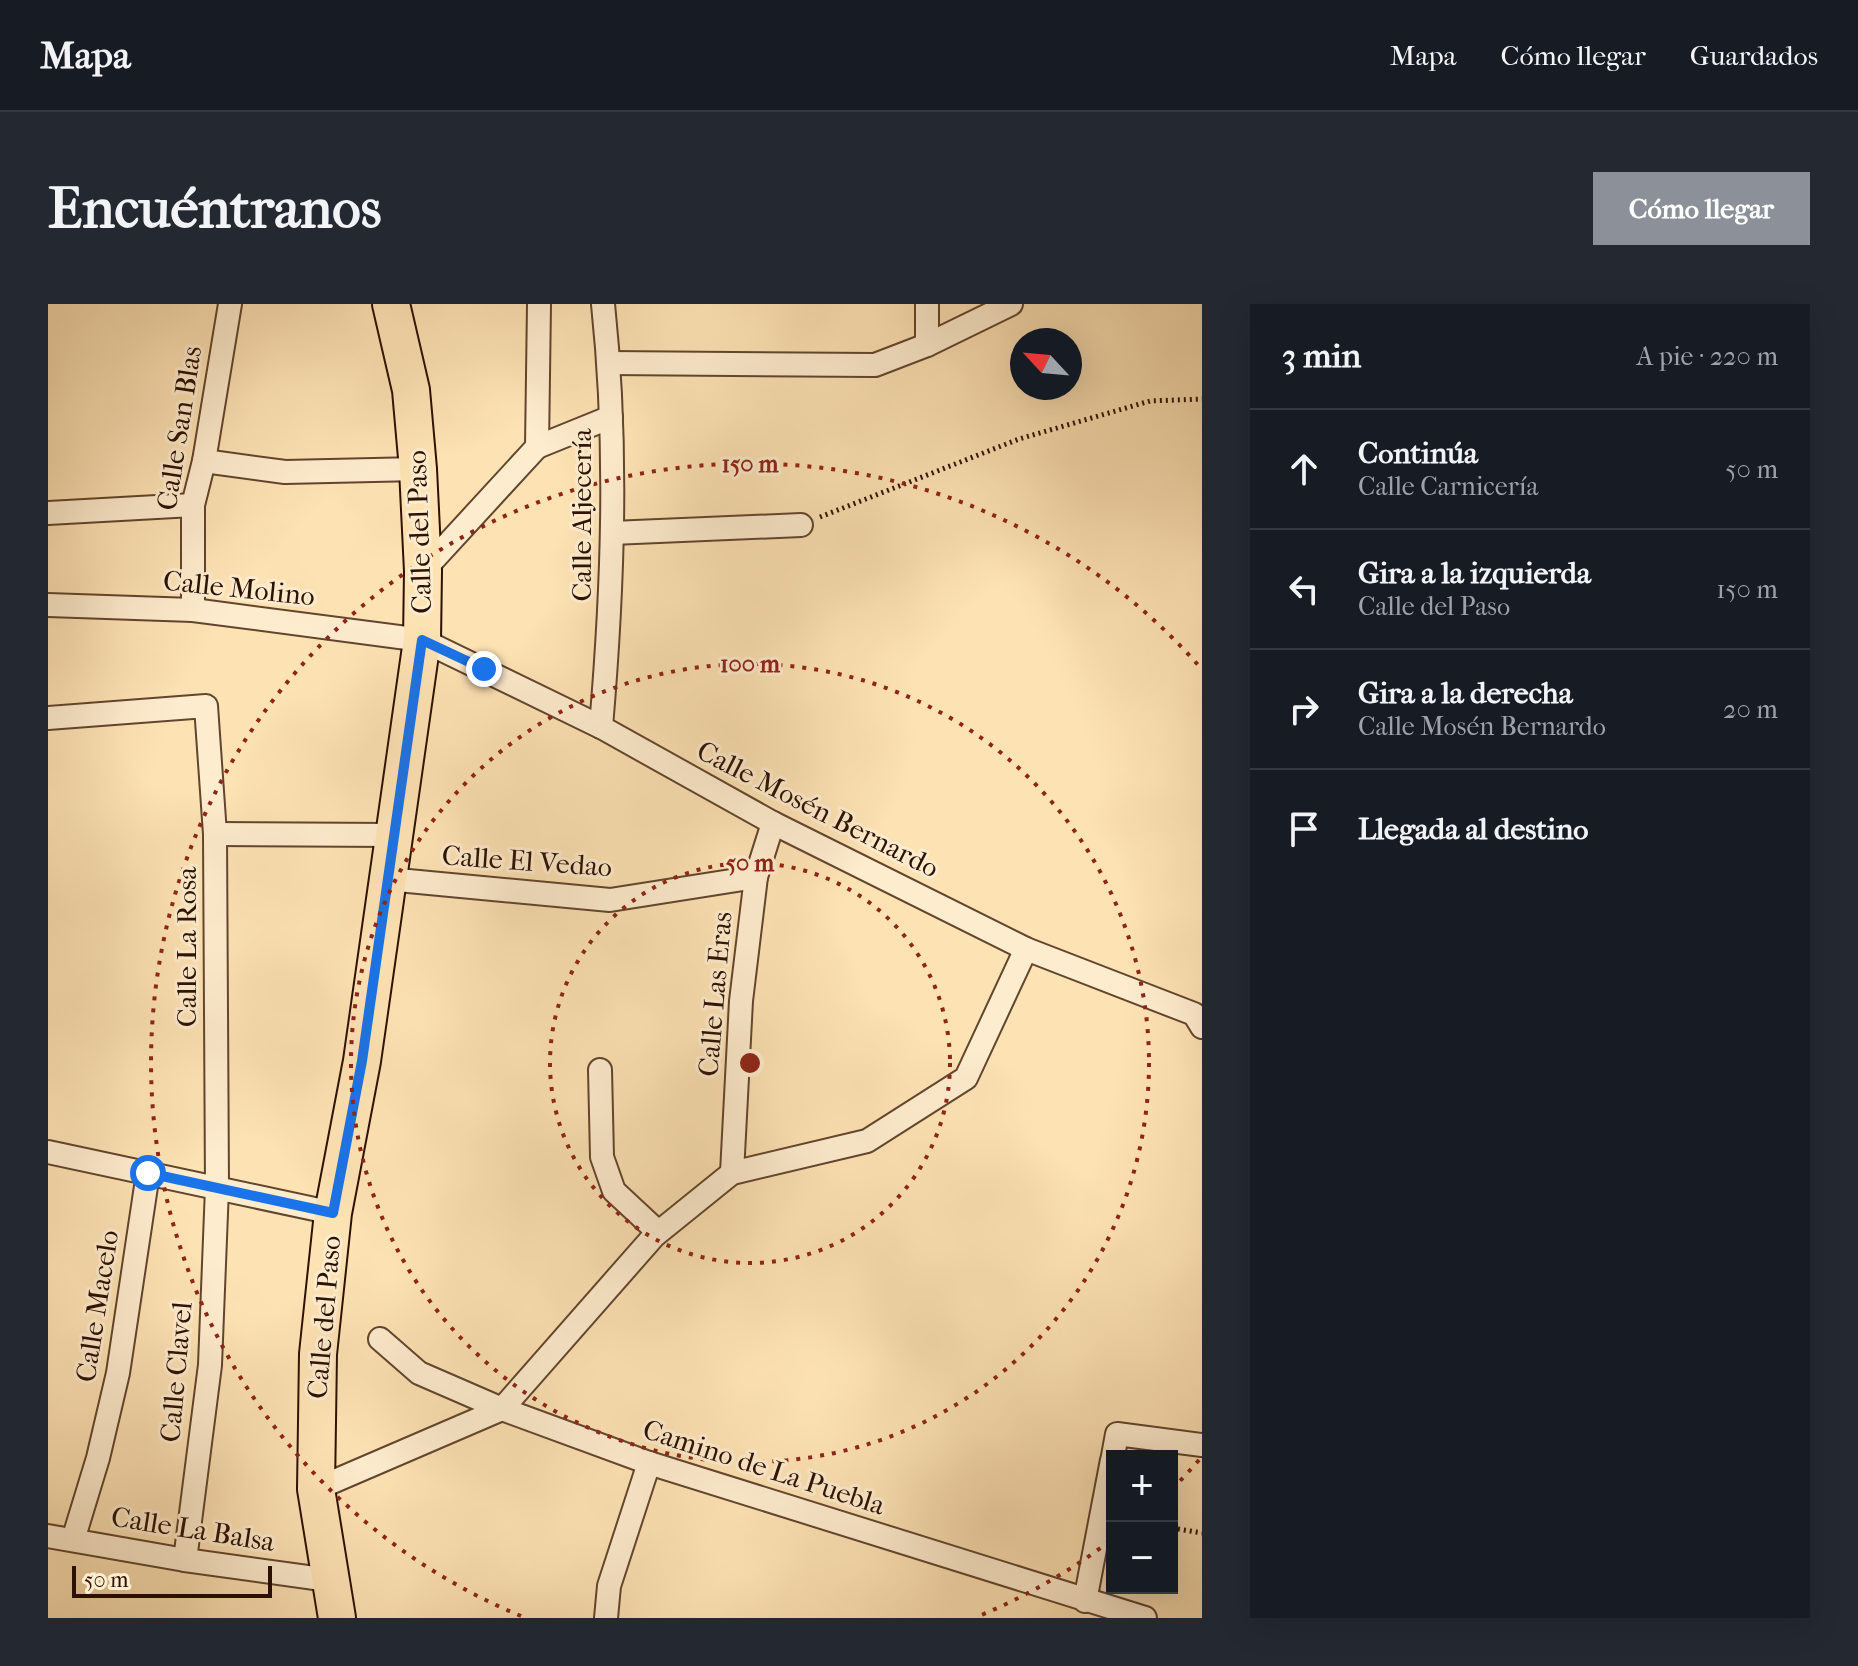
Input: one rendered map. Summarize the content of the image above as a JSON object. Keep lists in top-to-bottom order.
{
  "streets": {
    "main road": ["Calle del Paso"],
    "street": [
      "Calle San Blas",
      "Calle Aljecería",
      "Calle Molino",
      "Calle Mosén Bernardo",
      "Calle El Vedao",
      "Calle La Rosa",
      "Calle Las Eras",
      "Calle Macelo",
      "Calle Clavel",
      "Camino de La Puebla",
      "Calle La Balsa"
    ]
  },
  "crossings": [
    ["Calle San Blas", "Calle Molino"],
    ["Calle Aljecería", "Calle Mosén Bernardo"],
    ["Calle del Paso", "Calle Molino"],
    ["Calle del Paso", "Calle Mosén Bernardo"],
    ["Calle del Paso", "Calle El Vedao"],
    ["Calle del Paso", "Calle La Balsa"],
    ["Calle Molino", "Calle Mosén Bernardo"],
    ["Calle Mosén Bernardo", "Calle Las Eras"],
    ["Calle El Vedao", "Calle Las Eras"],
    ["Calle La Rosa", "Calle Clavel"],
    ["Calle Macelo", "Calle La Balsa"],
    ["Calle Clavel", "Calle La Balsa"]
  ],
  "scale_bar": "50 m",
  "north": "top left",
  "page": {
    "header": "Mapa",
    "nav": ["Mapa", "Cómo llegar", "Guardados"],
    "buttons": "Cómo llegar",
    "title": "Encuéntranos",
    "heading": ["3 min", "A pie · 220 m"],
    "list": [
      ["Continúa", "Calle Carnicería", "50 m"],
      ["Gira a la izquierda", "Calle del Paso", "150 m"],
      ["Gira a la derecha", "Calle Mosén Bernardo", "20 m"],
      "Llegada al destino"
    ],
    "map_buttons": ["+", "−"],
    "scale": "50 m"
  },
  "rings": ["150 m", "100 m", "50 m"]
}
